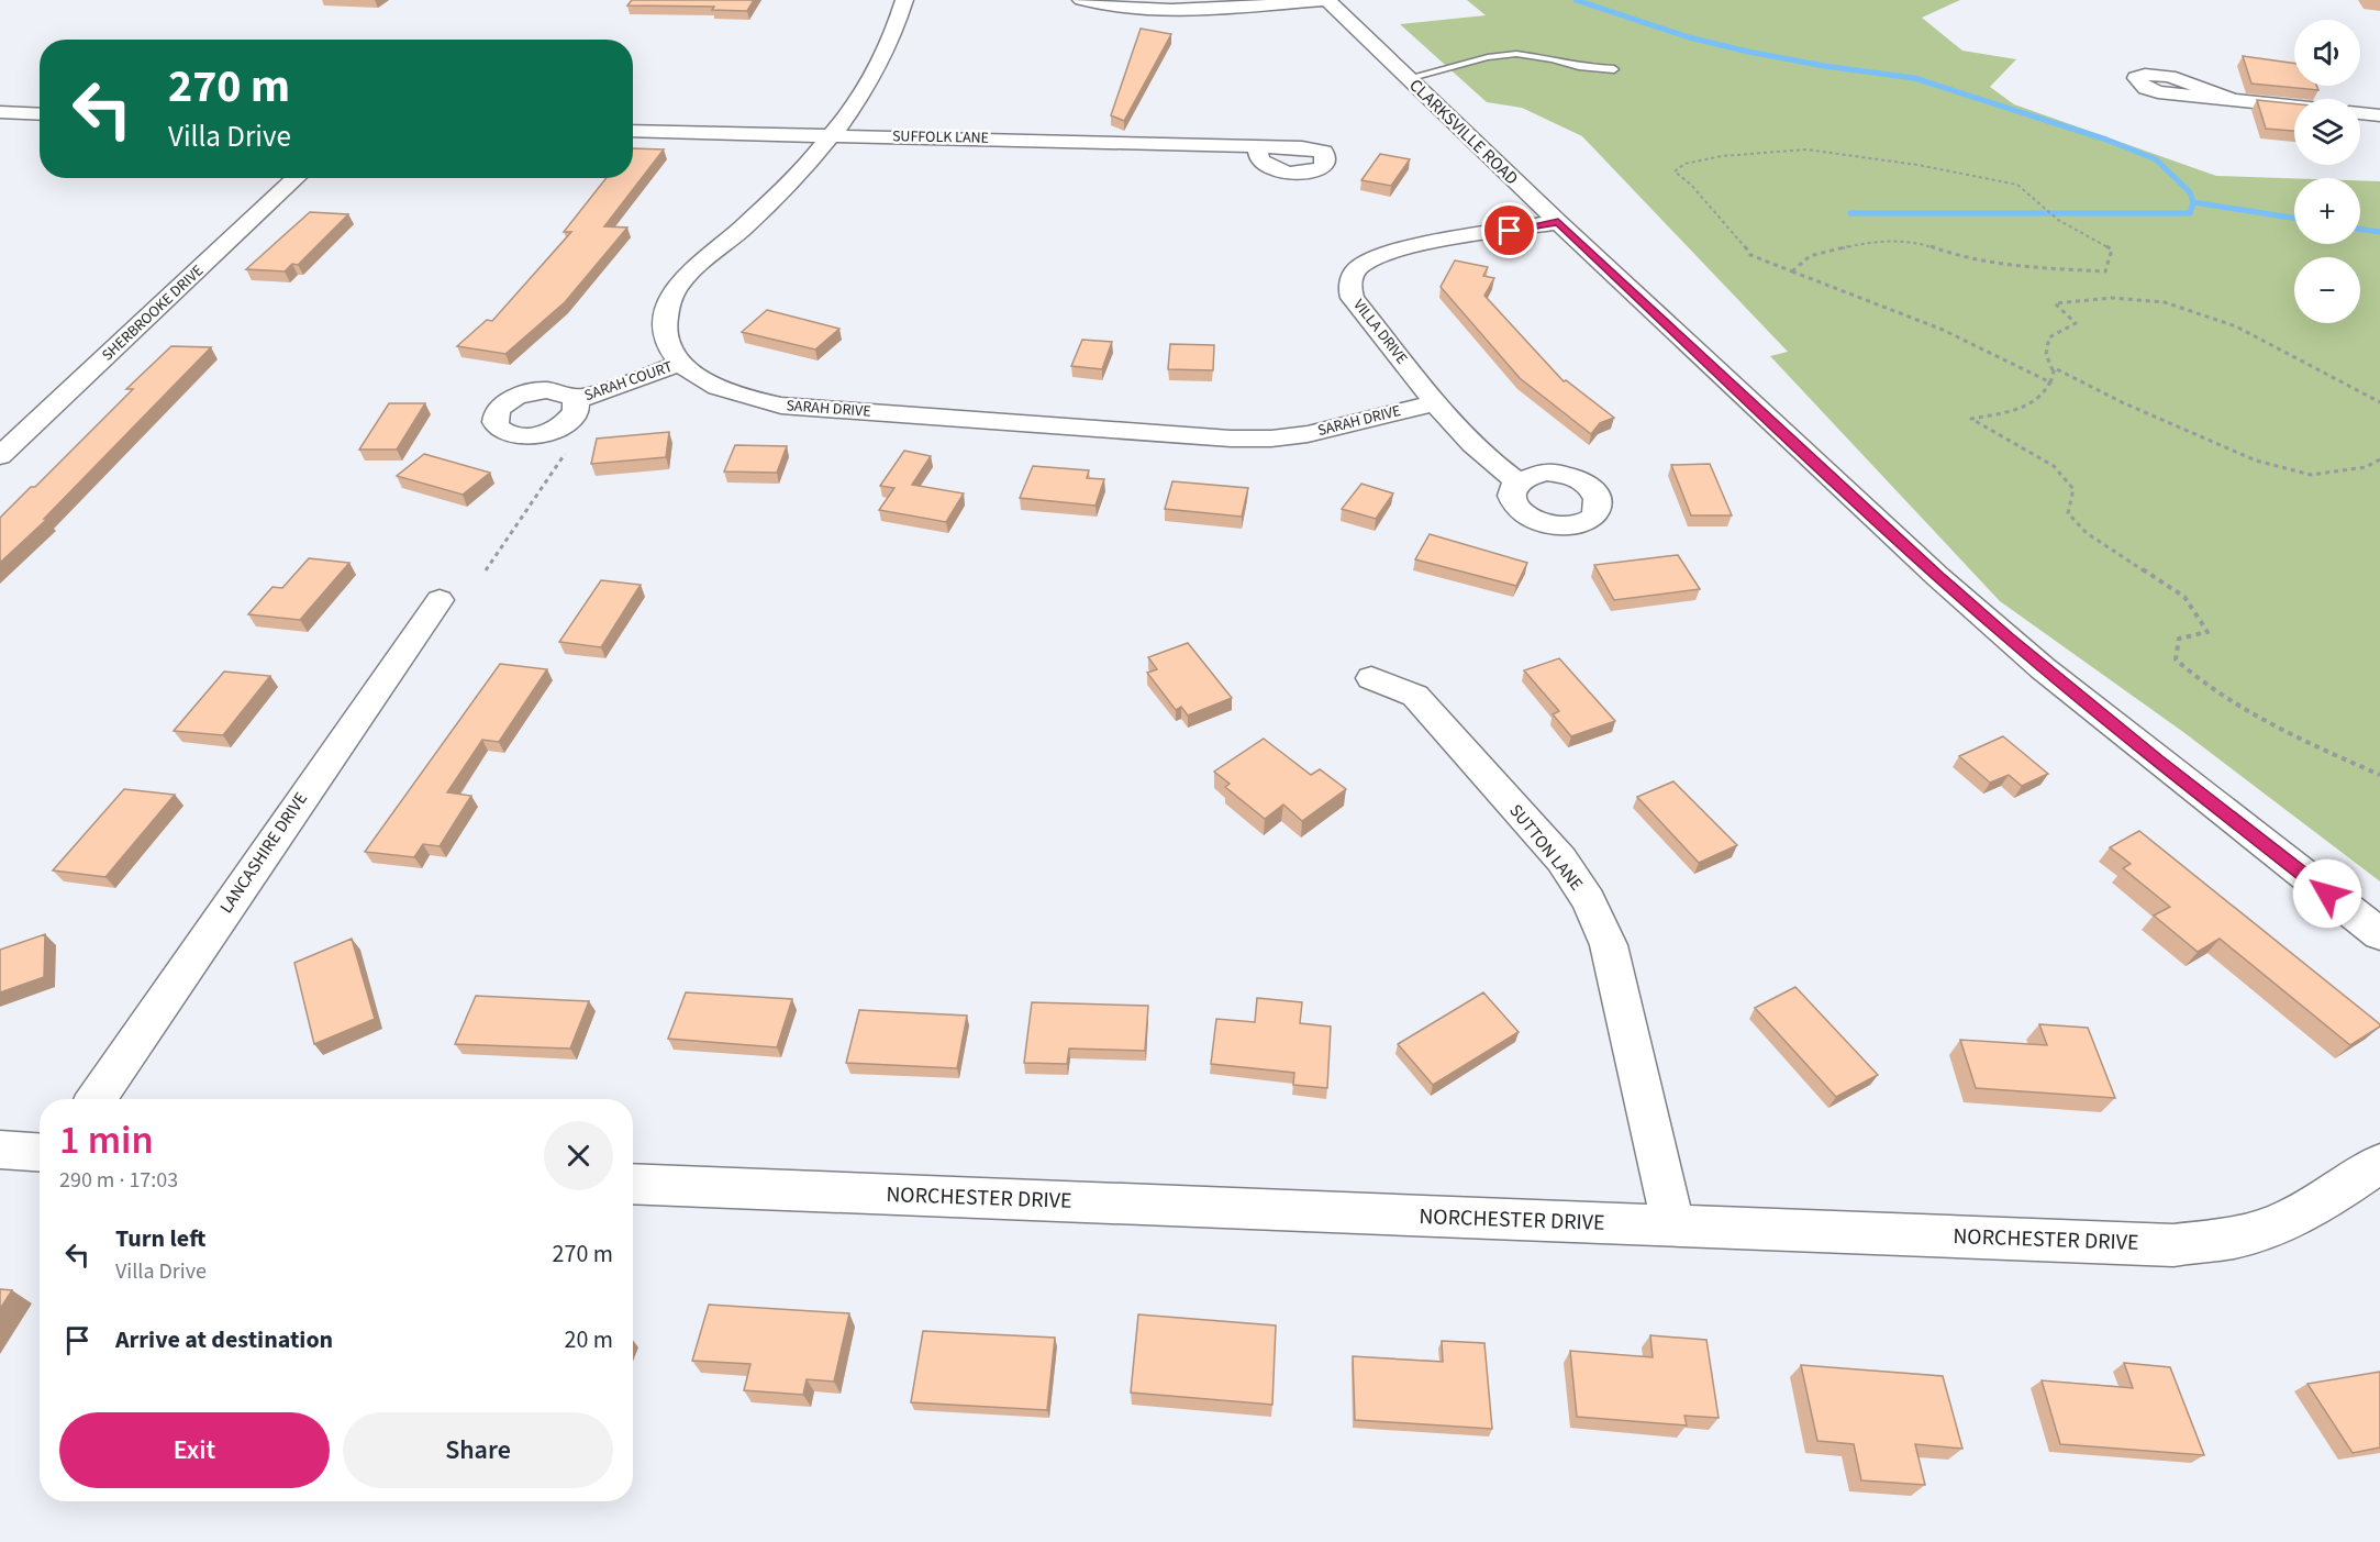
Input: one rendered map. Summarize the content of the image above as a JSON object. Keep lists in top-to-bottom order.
{
  "streets": {
    "street": [
      "CLARKSVILLE ROAD",
      "SUFFOLK LANE",
      "SHERBROOKE DRIVE",
      "VILLA DRIVE",
      "SARAH COURT",
      "SARAH DRIVE",
      "SUTTON LANE",
      "LANCASHIRE DRIVE",
      "NORCHESTER DRIVE"
    ]
  },
  "crossings": [
    ["CLARKSVILLE ROAD", "VILLA DRIVE"],
    ["SUFFOLK LANE", "SARAH DRIVE"],
    ["VILLA DRIVE", "SARAH DRIVE"],
    ["SARAH COURT", "SARAH DRIVE"],
    ["SUTTON LANE", "NORCHESTER DRIVE"]
  ],
  "page": {
    "map_buttons": ["+", "−"],
    "turn": ["270 m", "Villa Drive"],
    "heading": ["1 min", "290 m · 17:03"],
    "list": [
      {
        "name": "Turn left",
        "note": "Villa Drive",
        "value": "270 m"
      },
      {
        "name": "Arrive at destination",
        "value": "20 m"
      }
    ],
    "buttons": ["Exit", "Share"]
  }
}
